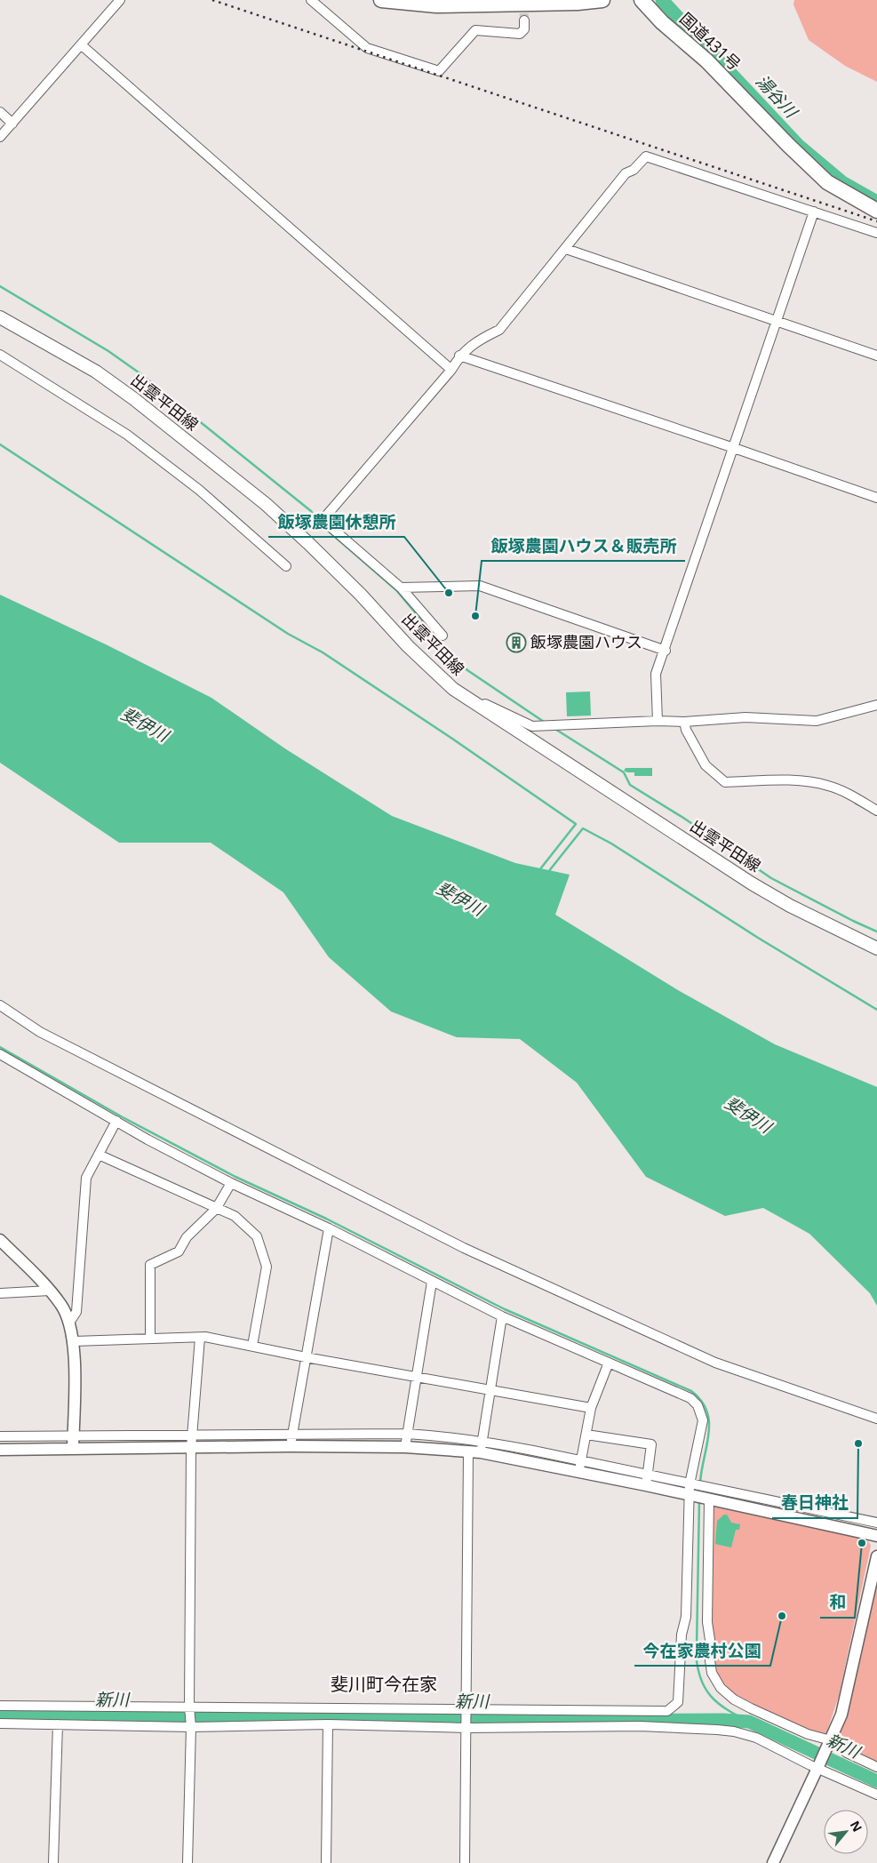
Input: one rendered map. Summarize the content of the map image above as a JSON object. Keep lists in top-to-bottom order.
{
  "streets": {
    "highway": ["国道431号"],
    "main road": ["出雲平田線"]
  },
  "districts": ["斐川町今在家"],
  "water": ["湯谷川", "斐伊川", "新川"],
  "places": {
    "other": [
      "飯塚農園休憩所",
      "飯塚農園ハウス＆販売所",
      "春日神社",
      "和",
      "今在家農村公園"
    ],
    "building": ["飯塚農園ハウス"]
  },
  "north": "top right"
}
